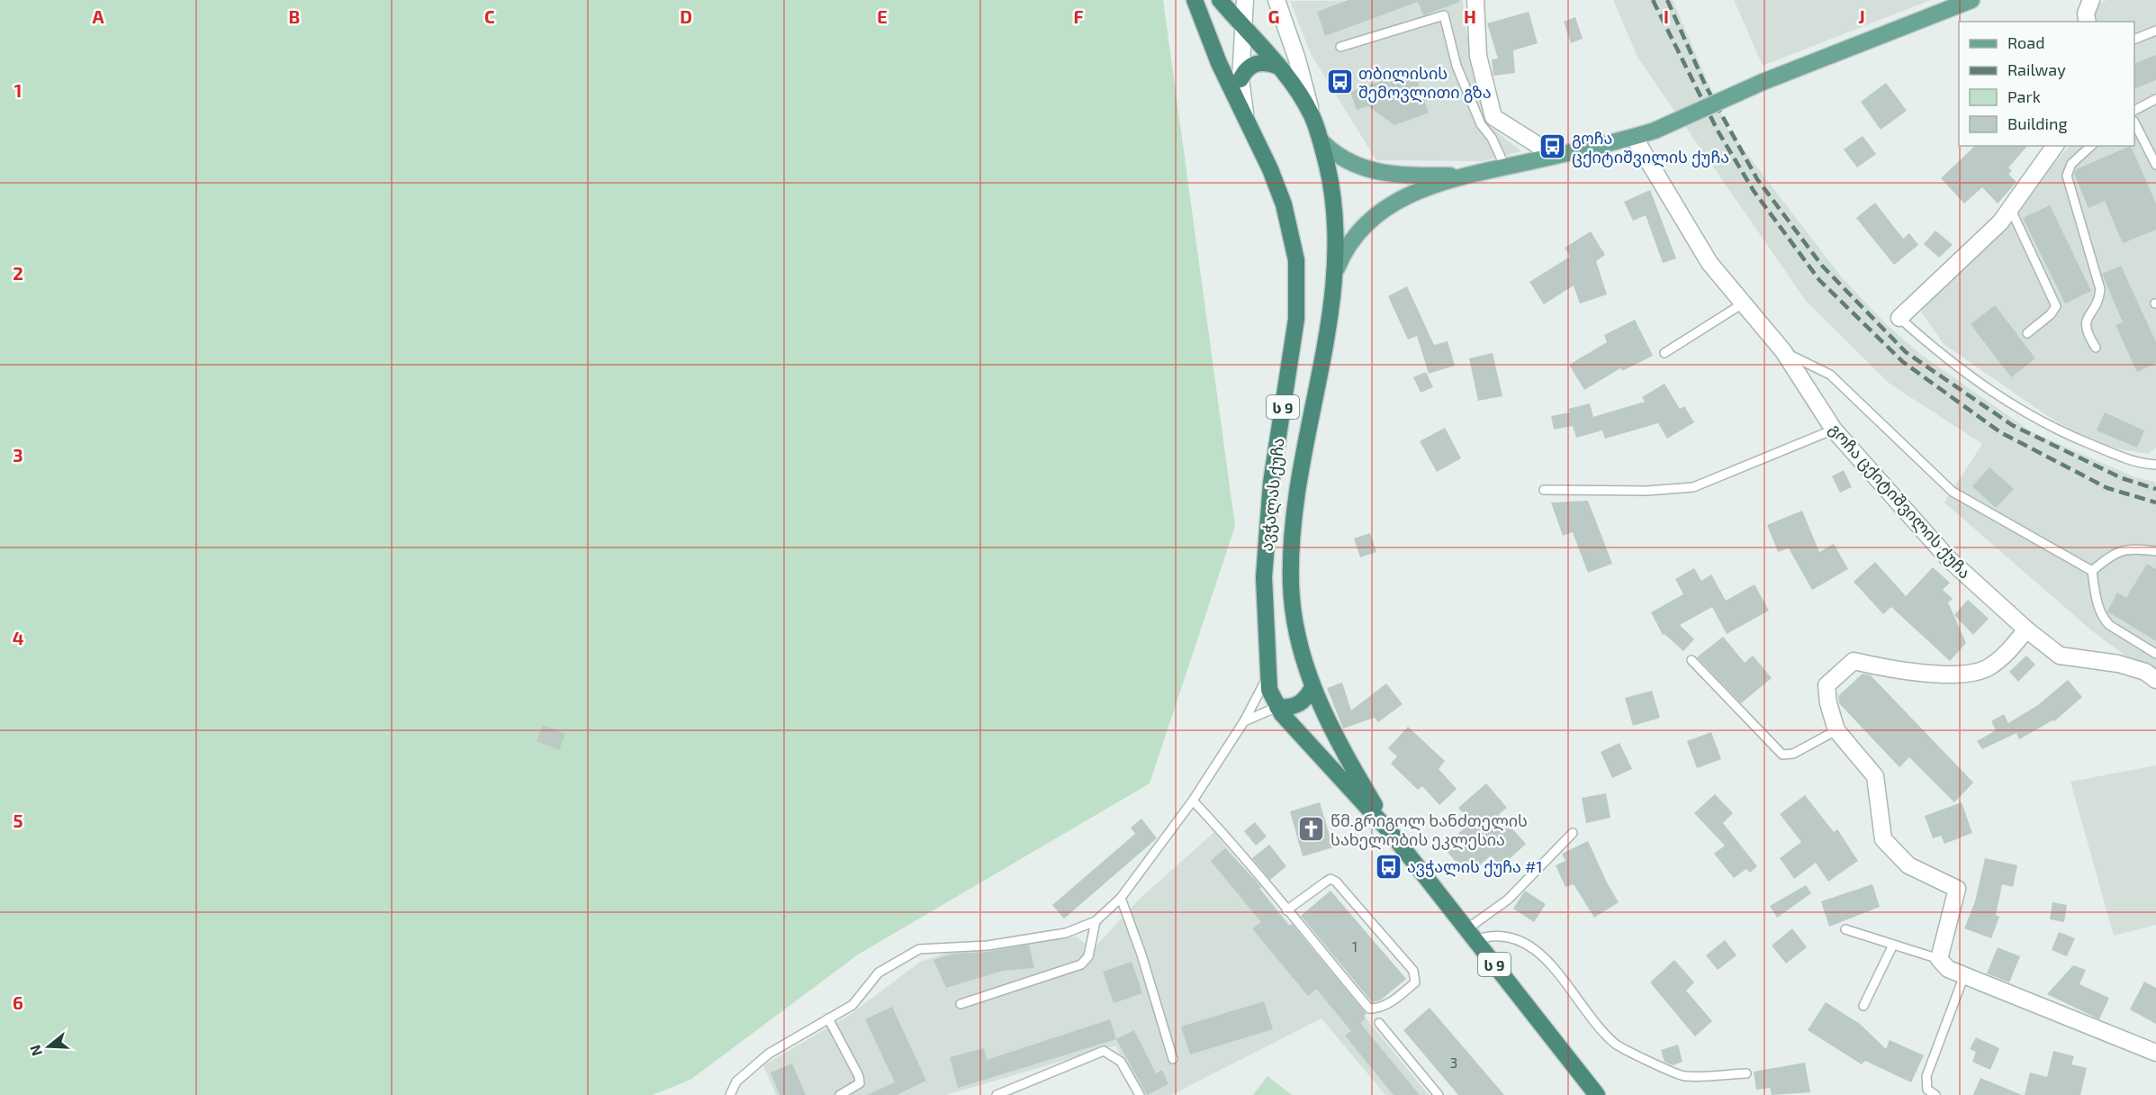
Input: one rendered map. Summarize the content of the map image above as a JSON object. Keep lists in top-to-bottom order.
{
  "streets": {
    "highway": ["ს 9", "ავჭალას ქუჩა"],
    "street": ["გოჩა ცქიტიშვილის ქუჩა"]
  },
  "crossings": [
    ["ს 9", "ავჭალას ქუჩა"]
  ],
  "places": {
    "bus stop": ["თბილისის შემოვლითი გზა", "გოჩა ცქიტიშვილის ქუჩა", "ავჭალის ქუჩა #1"],
    "church": ["წმ.გრიგოლ ხანძთელის სახელობის ეკლესია"]
  },
  "house_numbers": ["1", "3"],
  "legend": [
    "Road",
    "Railway",
    "Park",
    "Building"
  ],
  "north": "left",
  "grid": {
    "columns": [
      "A",
      "B",
      "C",
      "D",
      "E",
      "F",
      "G",
      "H",
      "I",
      "J"
    ],
    "rows": [
      "1",
      "2",
      "3",
      "4",
      "5",
      "6"
    ]
  }
}
